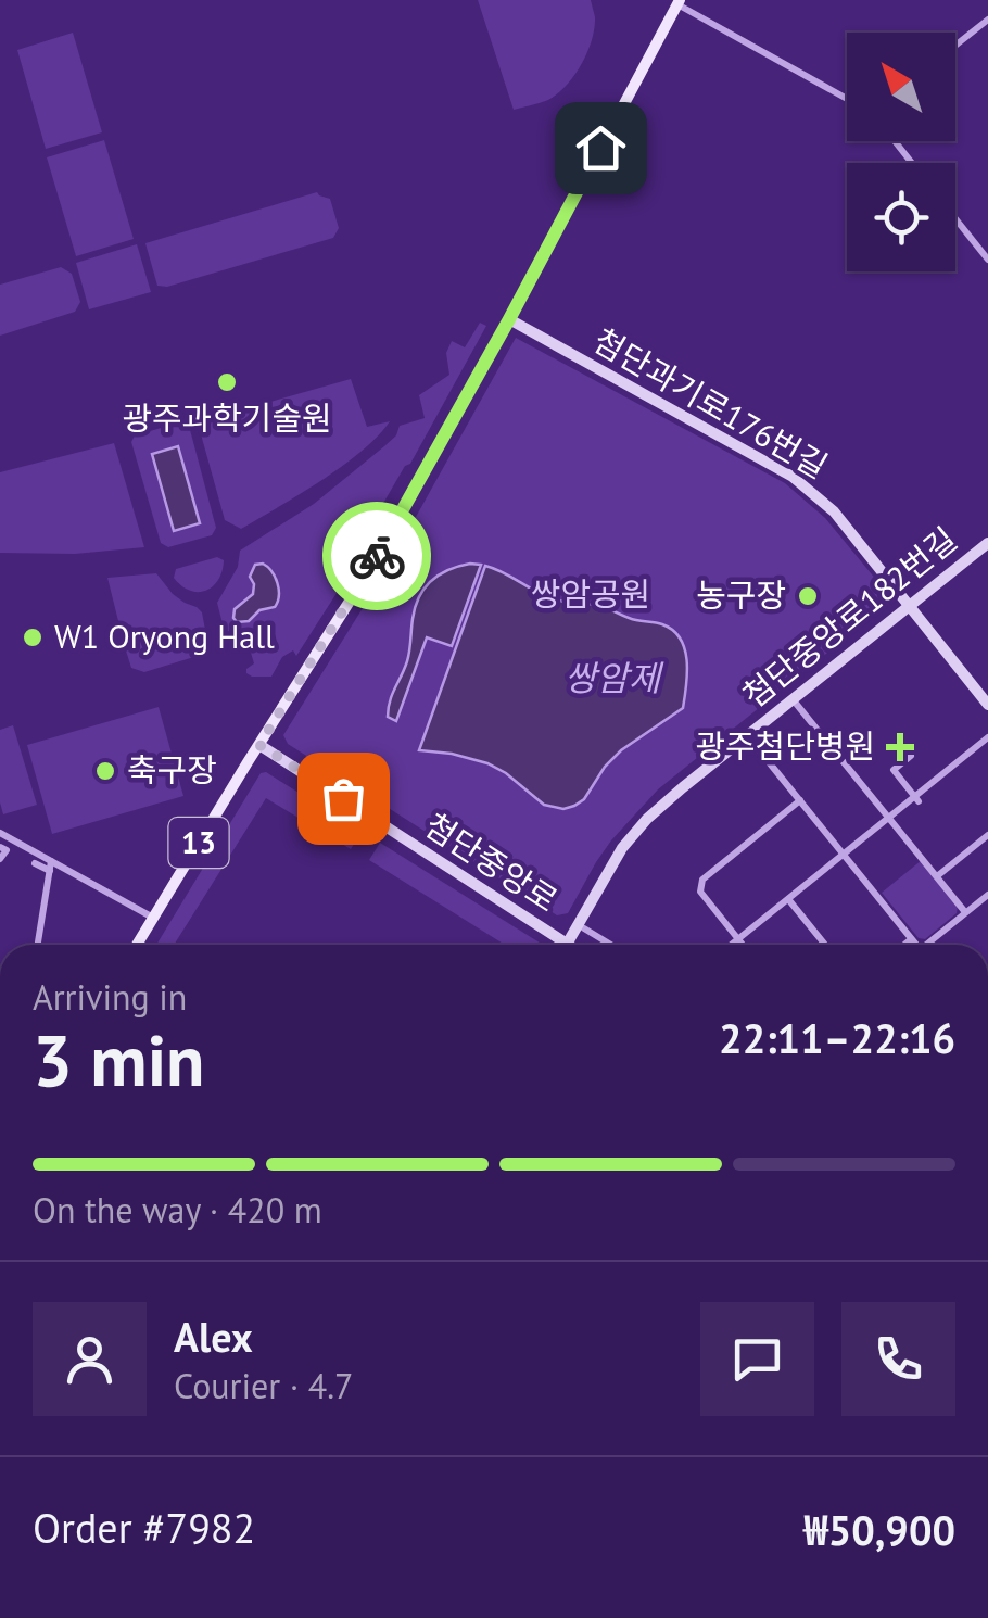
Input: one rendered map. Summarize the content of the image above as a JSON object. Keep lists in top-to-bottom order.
{
  "streets": {
    "main road": ["13"],
    "street": ["첨단과기로176번길", "첨단중앙로182번길", "첨단중앙로"]
  },
  "crossings": [
    ["첨단과기로176번길", "첨단중앙로182번길"],
    ["첨단과기로176번길", "13"],
    ["13", "첨단중앙로"]
  ],
  "water": ["쌍암제"],
  "parks": ["쌍암공원"],
  "places": {
    "other": [
      "광주과학기술원",
      "농구장",
      "W1 Oryong Hall",
      "축구장"
    ],
    "health": ["광주첨단병원"]
  },
  "north": "top left",
  "page": {
    "heading": ["3 min", "Arriving in", "22:11–22:16"],
    "panel": [
      "Alex",
      "Courier · 4.7",
      "Order #7982",
      "₩50,900"
    ],
    "bar": "On the way · 420 m"
  }
}
